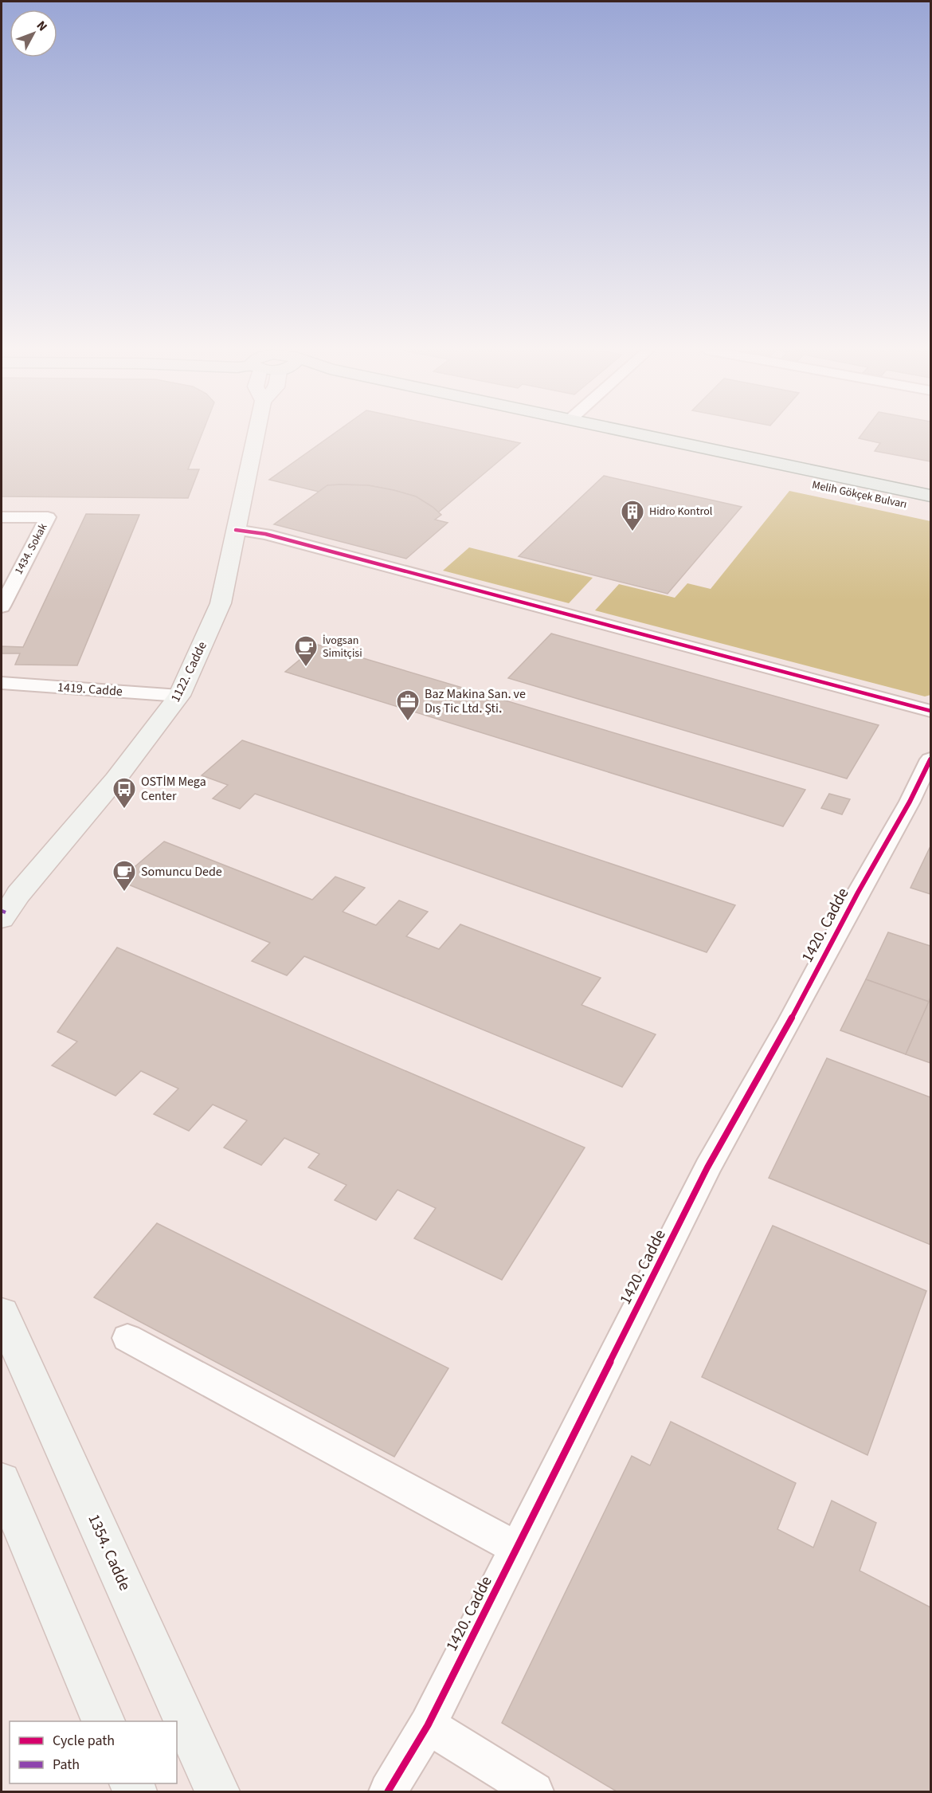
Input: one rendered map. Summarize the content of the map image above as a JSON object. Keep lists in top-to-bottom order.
{
  "streets": {
    "main road": ["Melih Gökçek Bulvarı", "1122. Cadde", "1354. Cadde"],
    "street": ["1434. Sokak", "1419. Cadde", "1420. Cadde"]
  },
  "crossings": [
    ["1122. Cadde", "1419. Cadde"]
  ],
  "places": {
    "building": ["Hidro Kontrol"],
    "cafe": ["İvogsan Simitçisi", "Somuncu Dede"],
    "office": ["Baz Makina San. ve Dış Tic Ltd. Şti."],
    "bus stop": ["OSTİM Mega Center"]
  },
  "legend": ["Cycle path", "Path"],
  "north": "top right"
}
